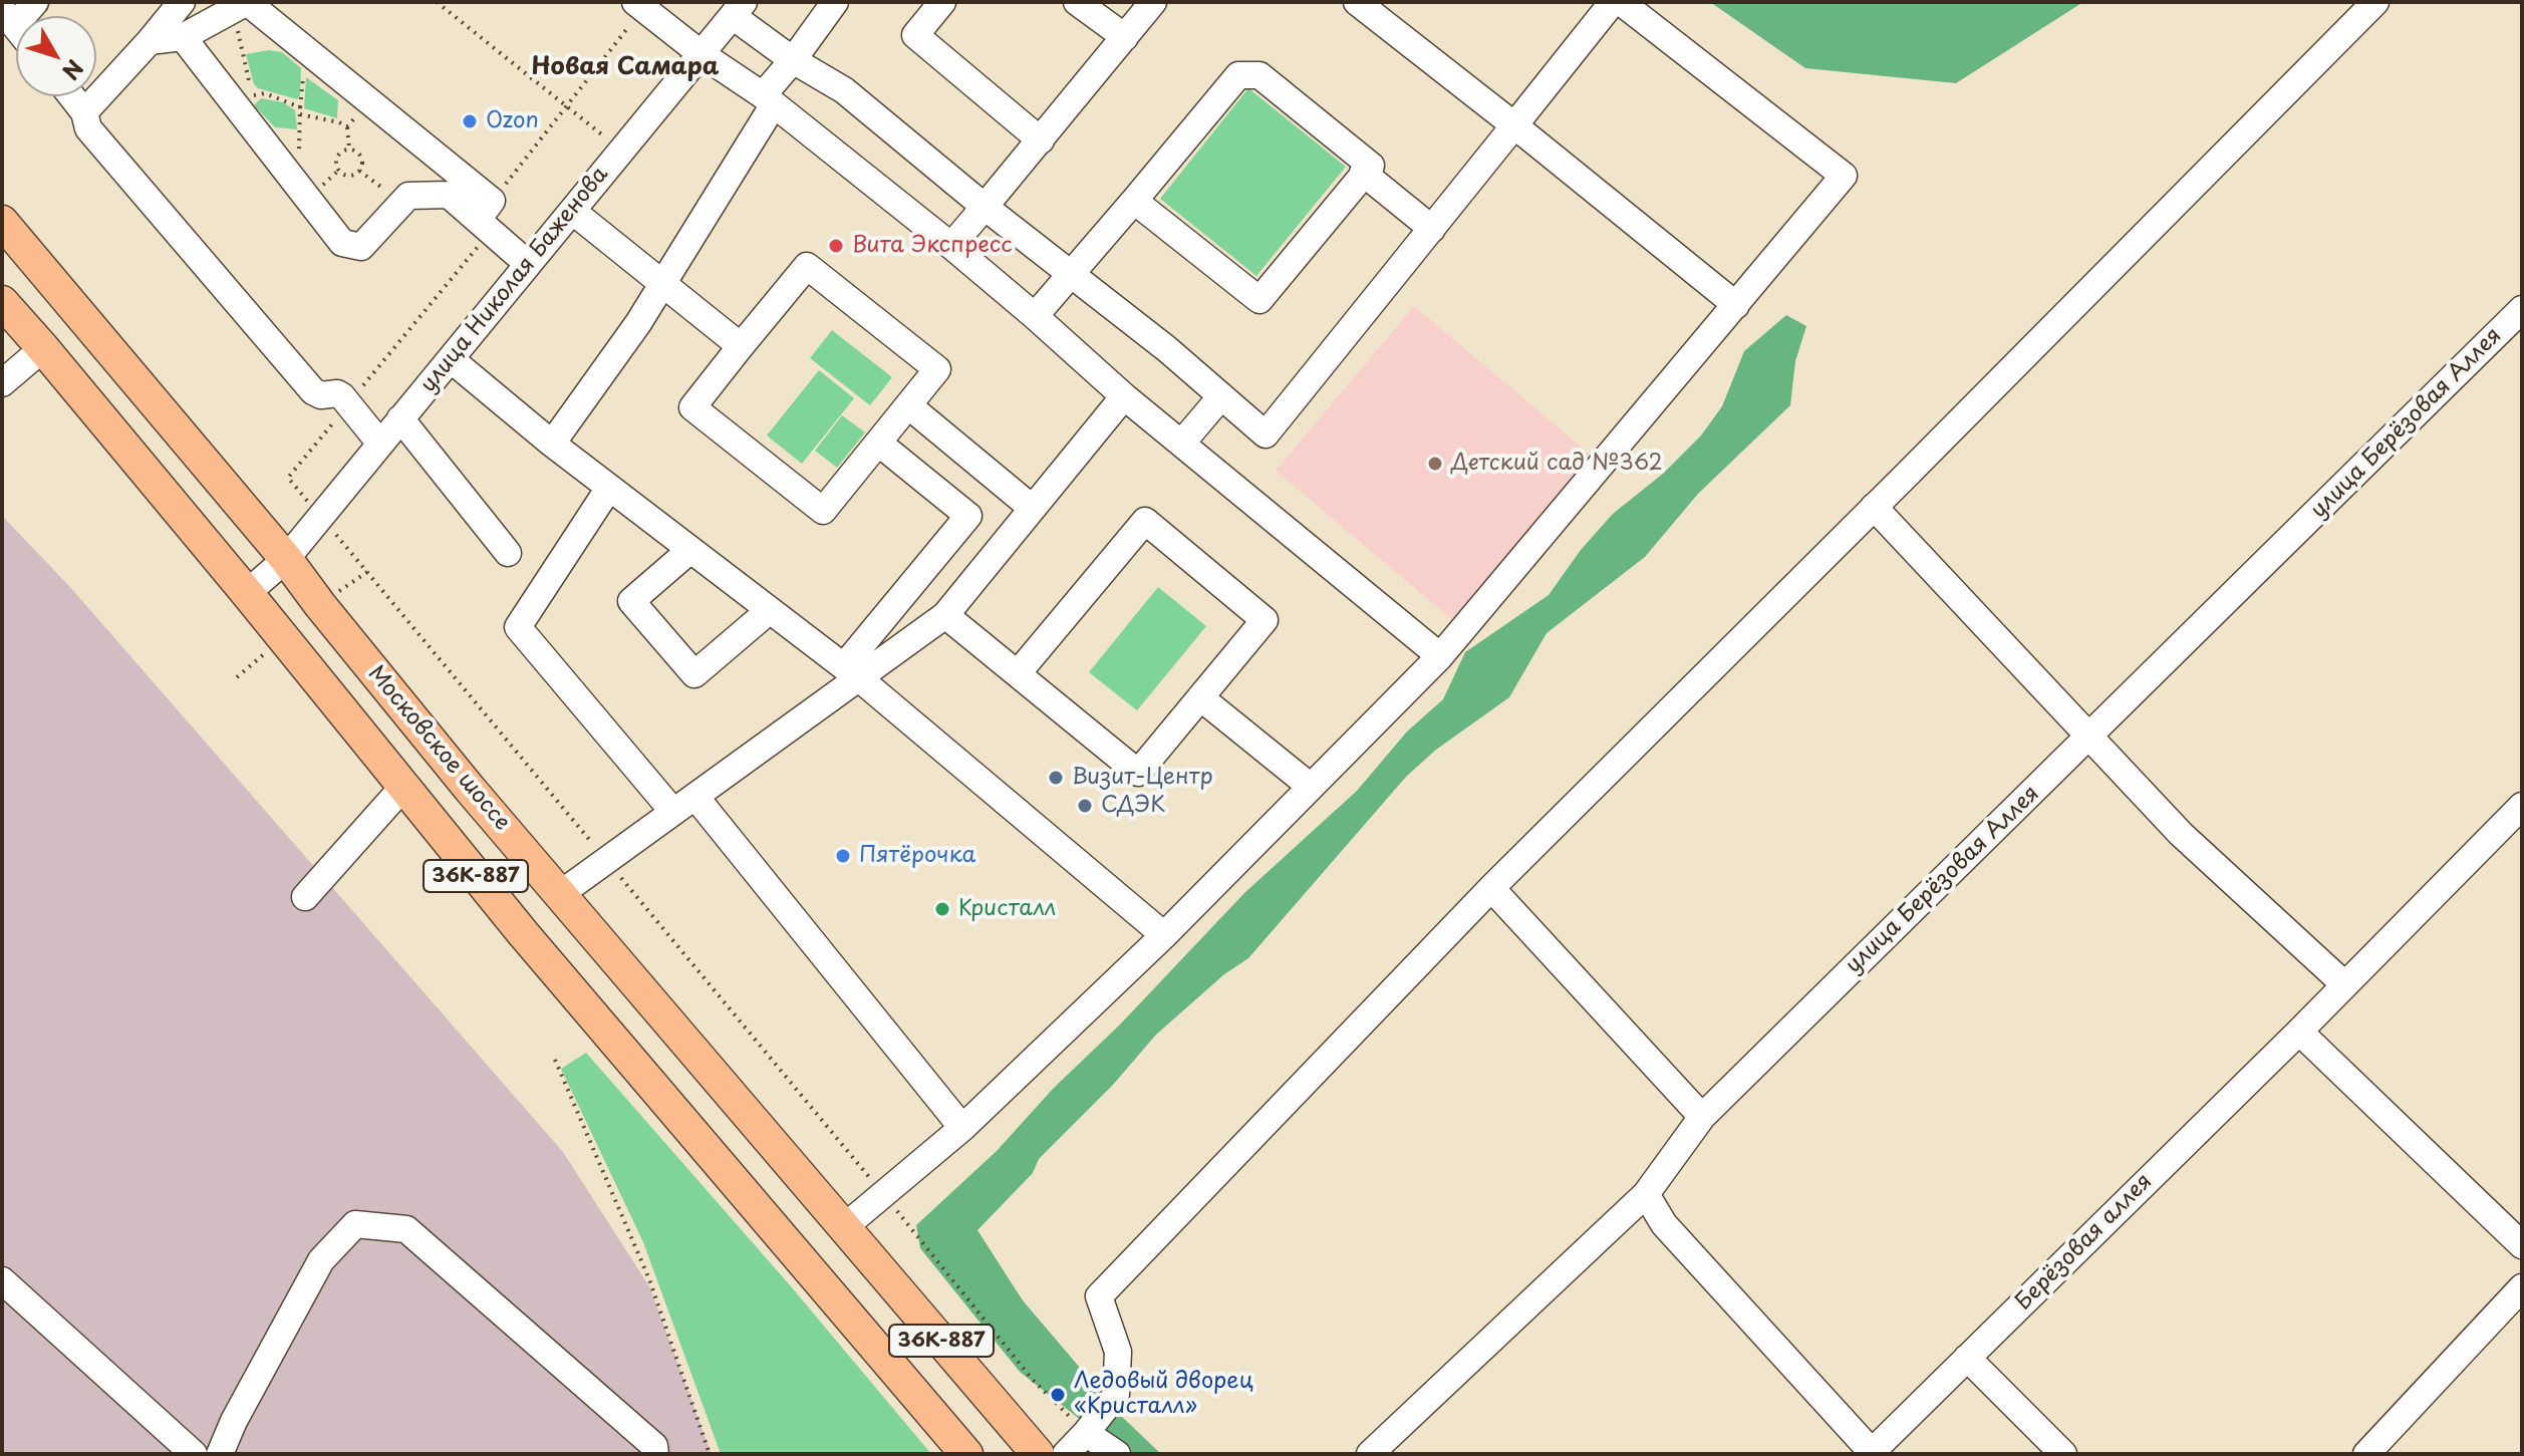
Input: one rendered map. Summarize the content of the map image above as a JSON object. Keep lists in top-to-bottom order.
{
  "streets": {
    "main road": ["Московское шоссе", "36К-887"],
    "street": ["улица Николая Баженова", "улица Берёзовая Аллея", "Берёзовая аллея"]
  },
  "crossings": [
    ["улица Николая Баженова", "Московское шоссе"],
    ["улица Николая Баженова", "36К-887"]
  ],
  "districts": ["Новая Самара"],
  "places": [
    "Ozon",
    "Вита Экспресс",
    "Детский сад №362",
    "Визит-Центр",
    "СДЭК",
    "Пятёрочка",
    "Кристалл",
    "Ледовый дворец «Кристалл»"
  ],
  "north": "bottom right"
}
